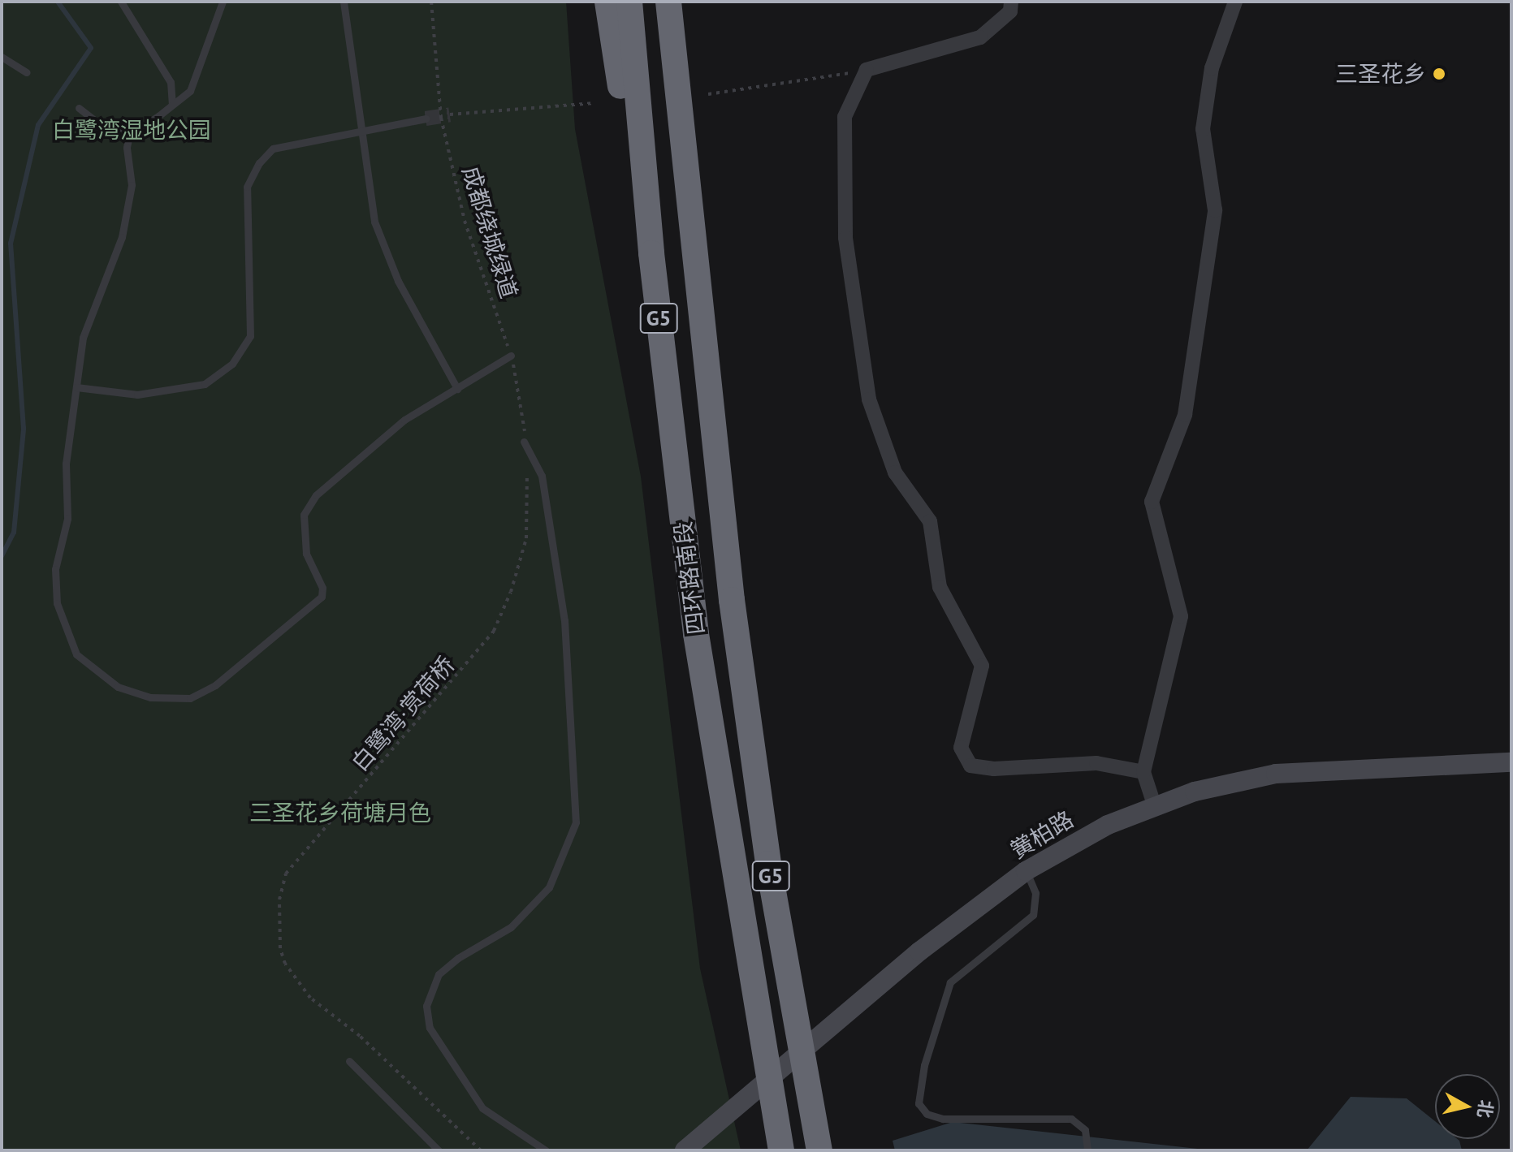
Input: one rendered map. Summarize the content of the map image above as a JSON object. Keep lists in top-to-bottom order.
{
  "streets": {
    "highway": ["G5", "四环路南段"],
    "street": ["黉柏路"],
    "path": ["成都绕城绿道", "白鹭湾·赏荷桥"]
  },
  "crossings": [
    ["成都绕城绿道", "白鹭湾·赏荷桥"]
  ],
  "parks": ["白鹭湾湿地公园", "三圣花乡荷塘月色"],
  "places": ["三圣花乡"],
  "north": "right"
}
